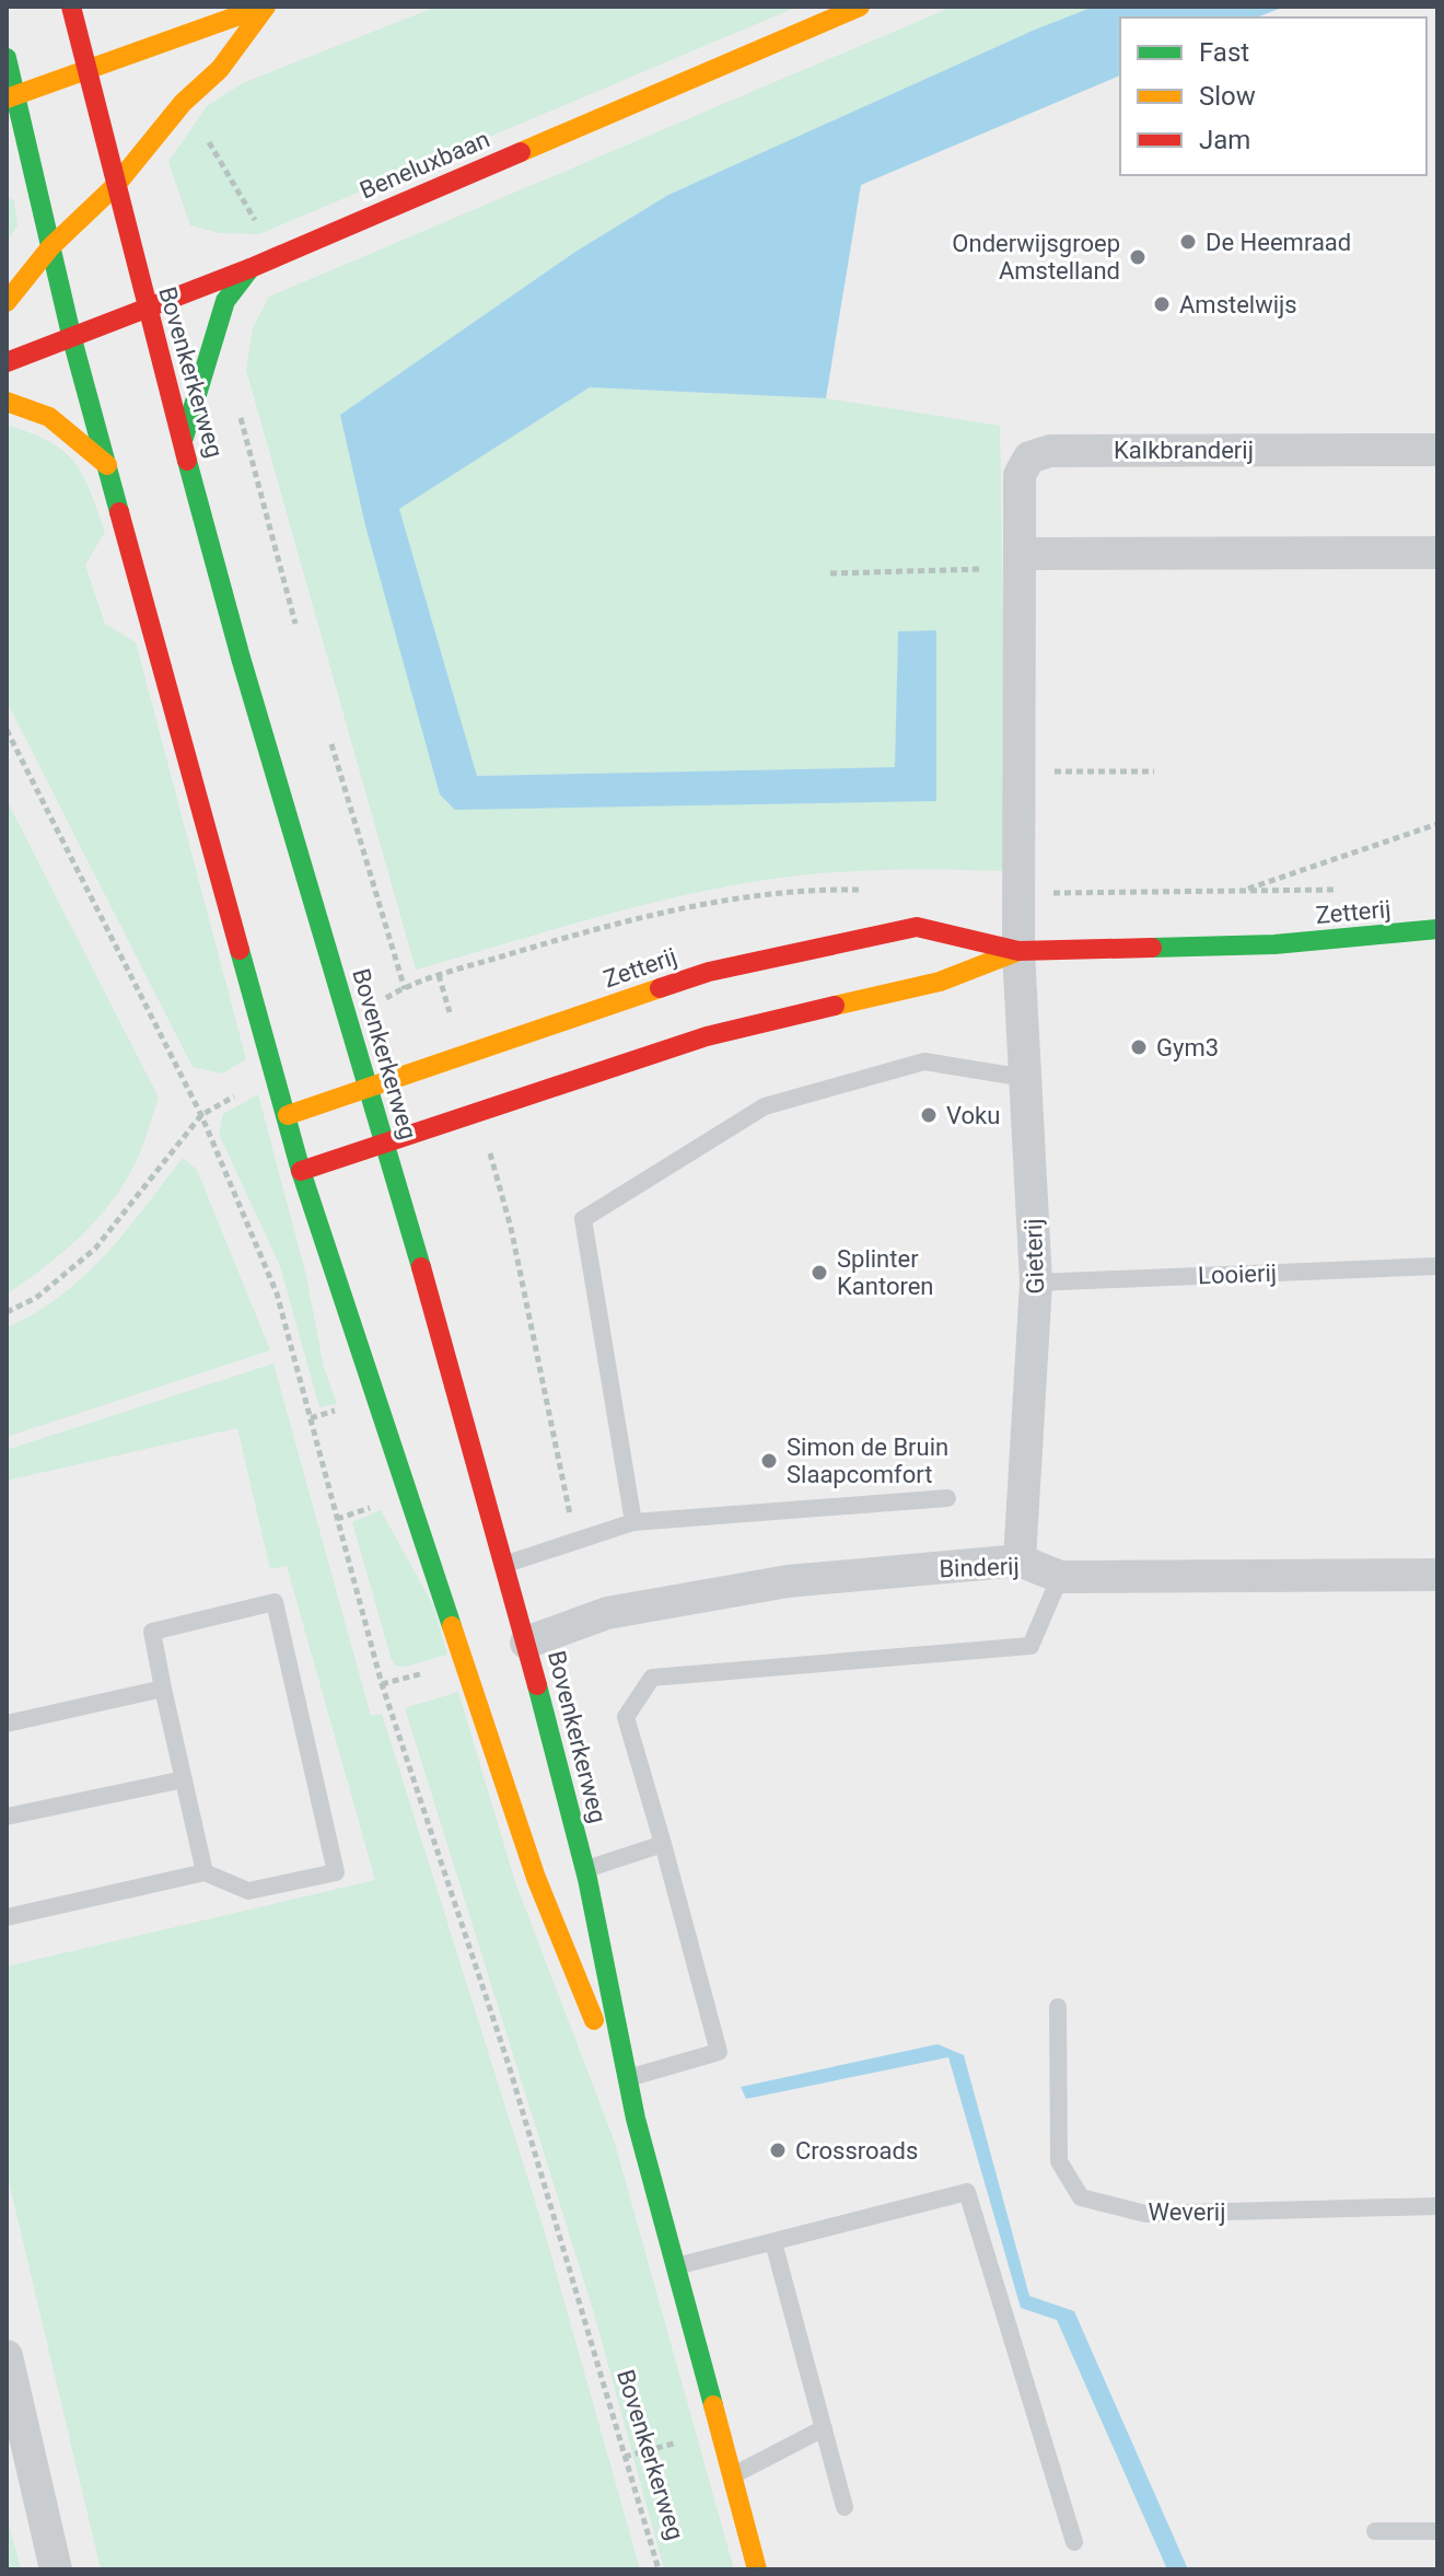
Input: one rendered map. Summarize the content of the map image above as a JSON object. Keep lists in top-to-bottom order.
{
  "streets": {
    "main road": ["Beneluxbaan", "Bovenkerkerweg", "Zetterij"],
    "street": ["Kalkbranderij", "Gieterij", "Binderij"],
    "lane": ["Looierij", "Weverij"]
  },
  "crossings": [
    ["Beneluxbaan", "Bovenkerkerweg"],
    ["Bovenkerkerweg", "Zetterij"],
    ["Bovenkerkerweg", "Binderij"],
    ["Kalkbranderij", "Zetterij"],
    ["Kalkbranderij", "Gieterij"],
    ["Zetterij", "Gieterij"],
    ["Gieterij", "Looierij"],
    ["Gieterij", "Binderij"]
  ],
  "places": [
    "De Heemraad",
    "Onderwijsgroep Amstelland",
    "Amstelwijs",
    "Gym3",
    "Voku",
    "Splinter Kantoren",
    "Simon de Bruin Slaapcomfort",
    "Crossroads"
  ],
  "legend": ["Fast", "Slow", "Jam"]
}
